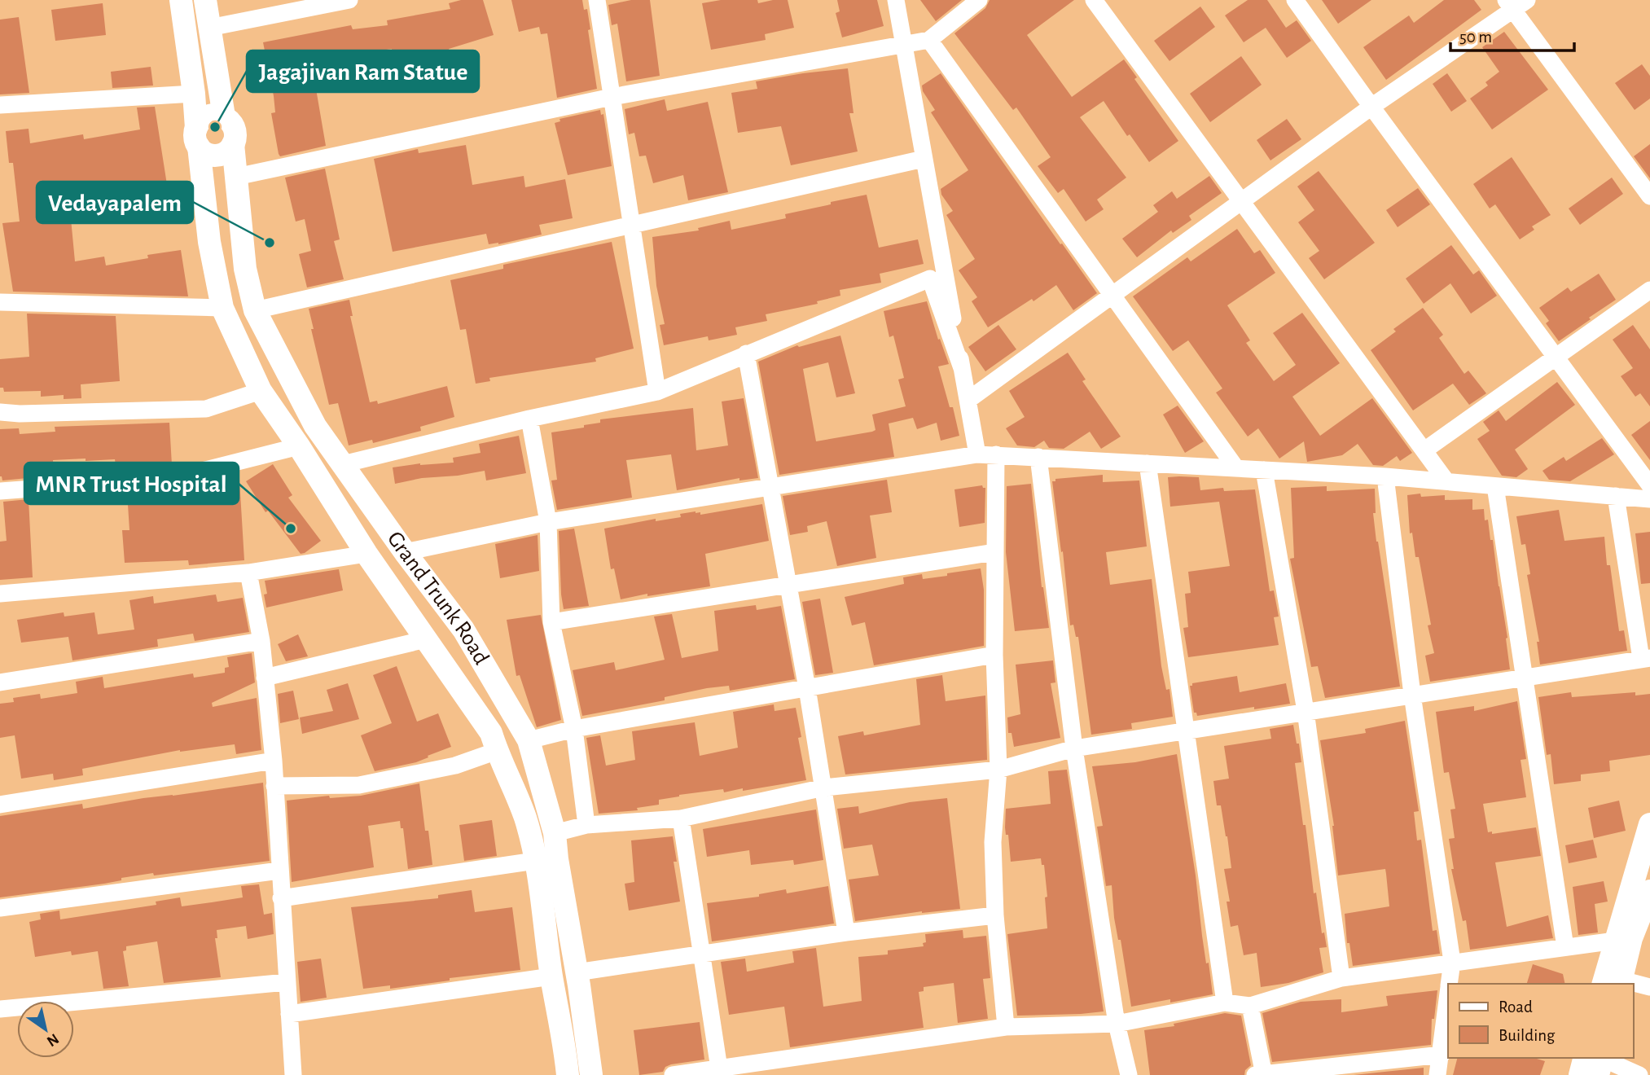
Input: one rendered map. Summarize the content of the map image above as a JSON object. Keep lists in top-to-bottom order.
{
  "streets": {
    "main road": ["Grand Trunk Road"]
  },
  "places": ["Jagajivan Ram Statue", "Vedayapalem", "MNR Trust Hospital"],
  "legend": ["Road", "Building"],
  "scale_bar": "50 m",
  "north": "bottom right"
}
